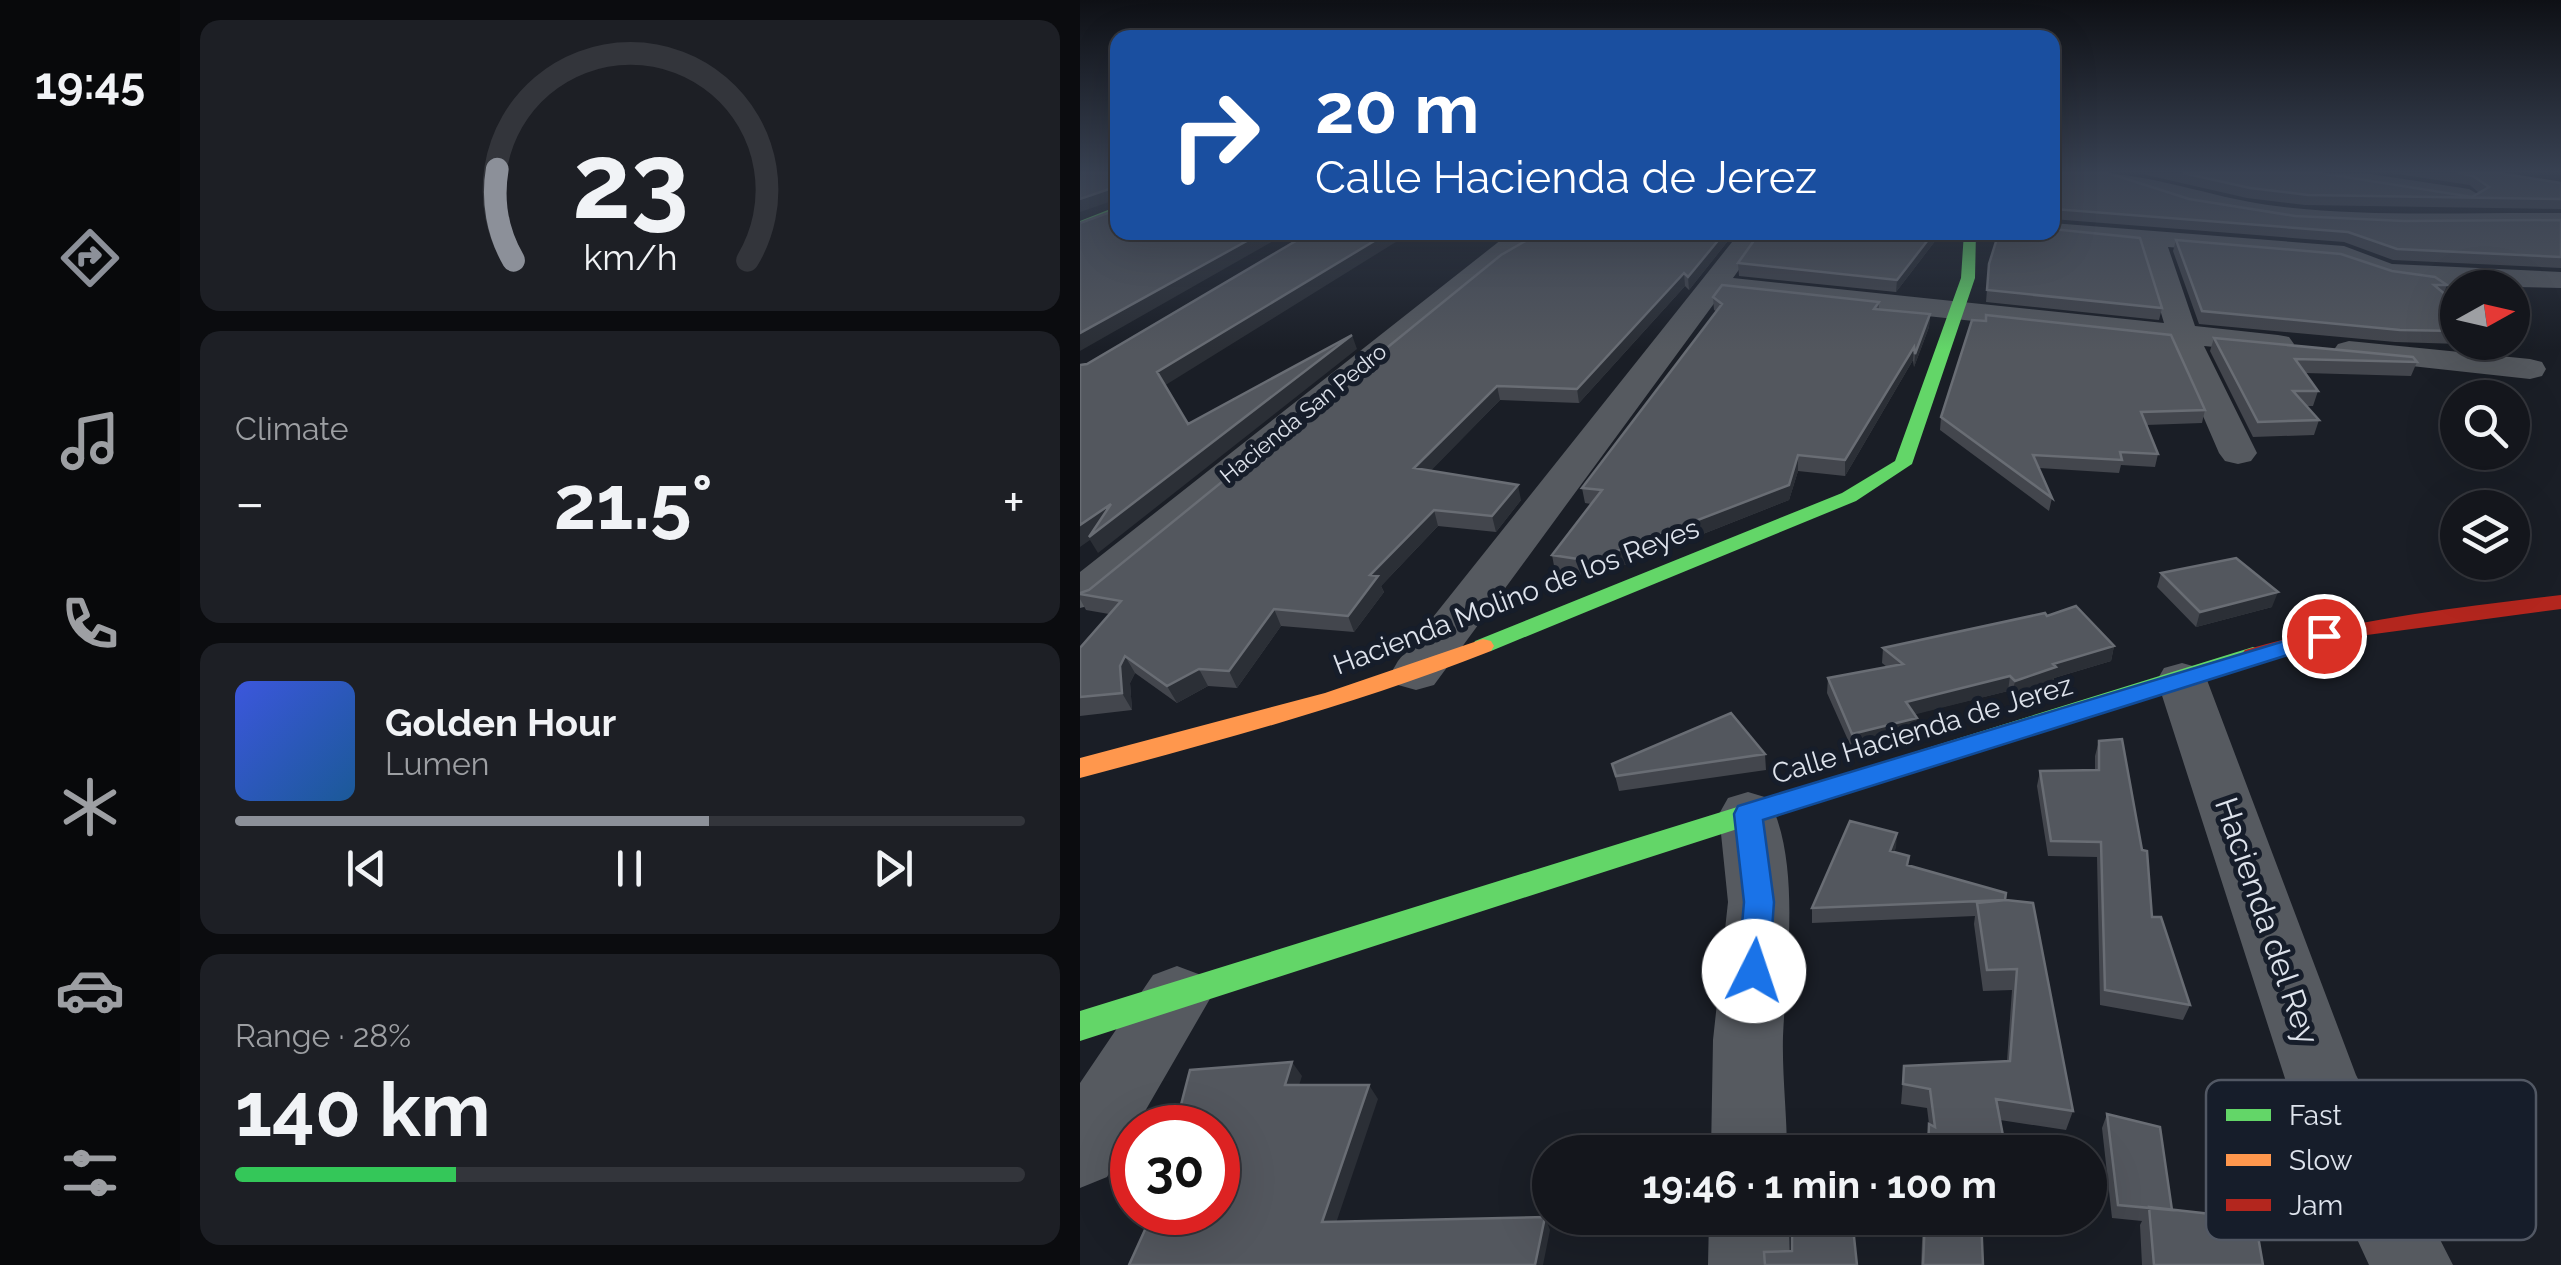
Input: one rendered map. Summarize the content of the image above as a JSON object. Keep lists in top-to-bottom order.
{
  "streets": {
    "street": [
      "Hacienda San Pedro",
      "Hacienda Molino de los Reyes",
      "Calle Hacienda de Jerez",
      "Hacienda del Rey"
    ]
  },
  "crossings": [
    ["Calle Hacienda de Jerez", "Hacienda del Rey"]
  ],
  "legend": ["Fast", "Slow", "Jam"],
  "north": "right",
  "page": {
    "tabs": "19:45",
    "turn": ["20 m", "Calle Hacienda de Jerez"],
    "tile": [
      "Climate",
      ["Range · 28%", "140 km"]
    ],
    "heat": ["−", "21.5°", "+"],
    "song": ["Golden Hour", "Lumen"],
    "limit": "30",
    "trip": "19:46 · 1 min · 100 m",
    "gauge": ["23", "km/h"]
  }
}
